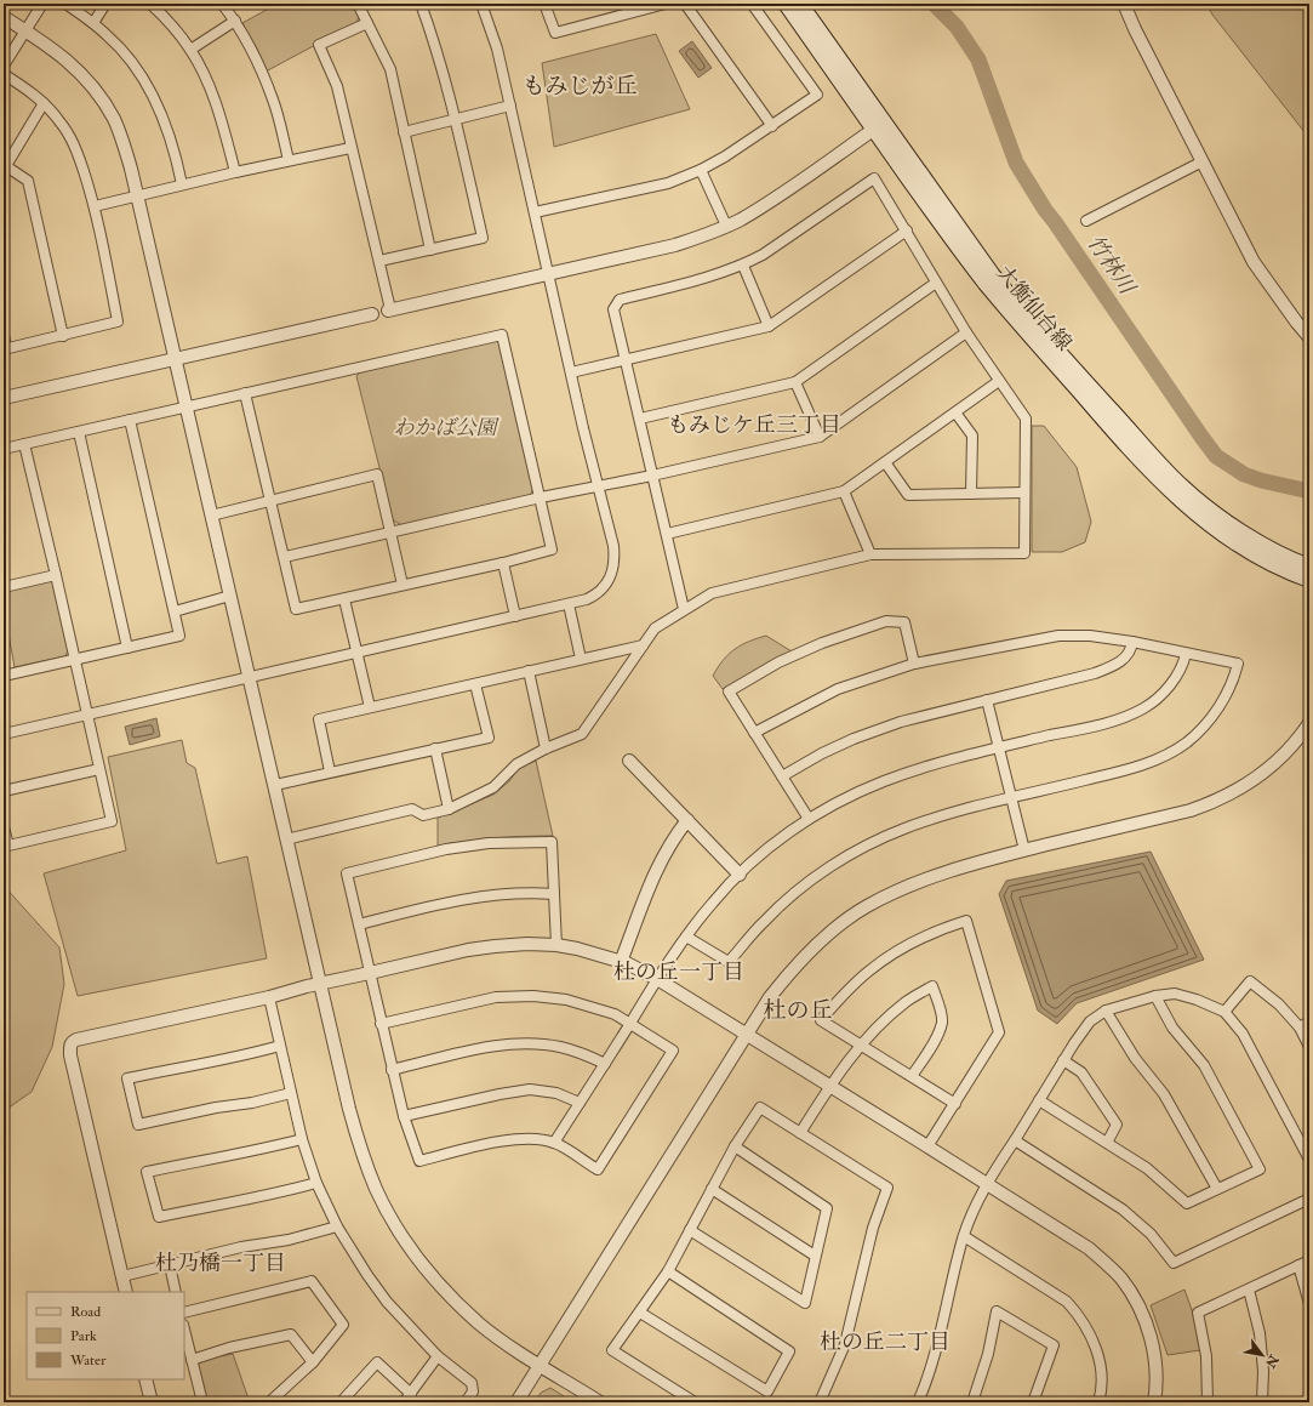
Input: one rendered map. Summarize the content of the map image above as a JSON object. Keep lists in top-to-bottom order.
{
  "streets": {
    "main road": ["大衡仙台線"]
  },
  "districts": [
    "もみじが丘",
    "もみじケ丘三丁目",
    "杜の丘一丁目",
    "杜の丘",
    "杜乃橋一丁目",
    "杜の丘二丁目"
  ],
  "water": ["竹林川"],
  "parks": ["わかば公園"],
  "legend": ["Road", "Park", "Water"],
  "north": "bottom right"
}
